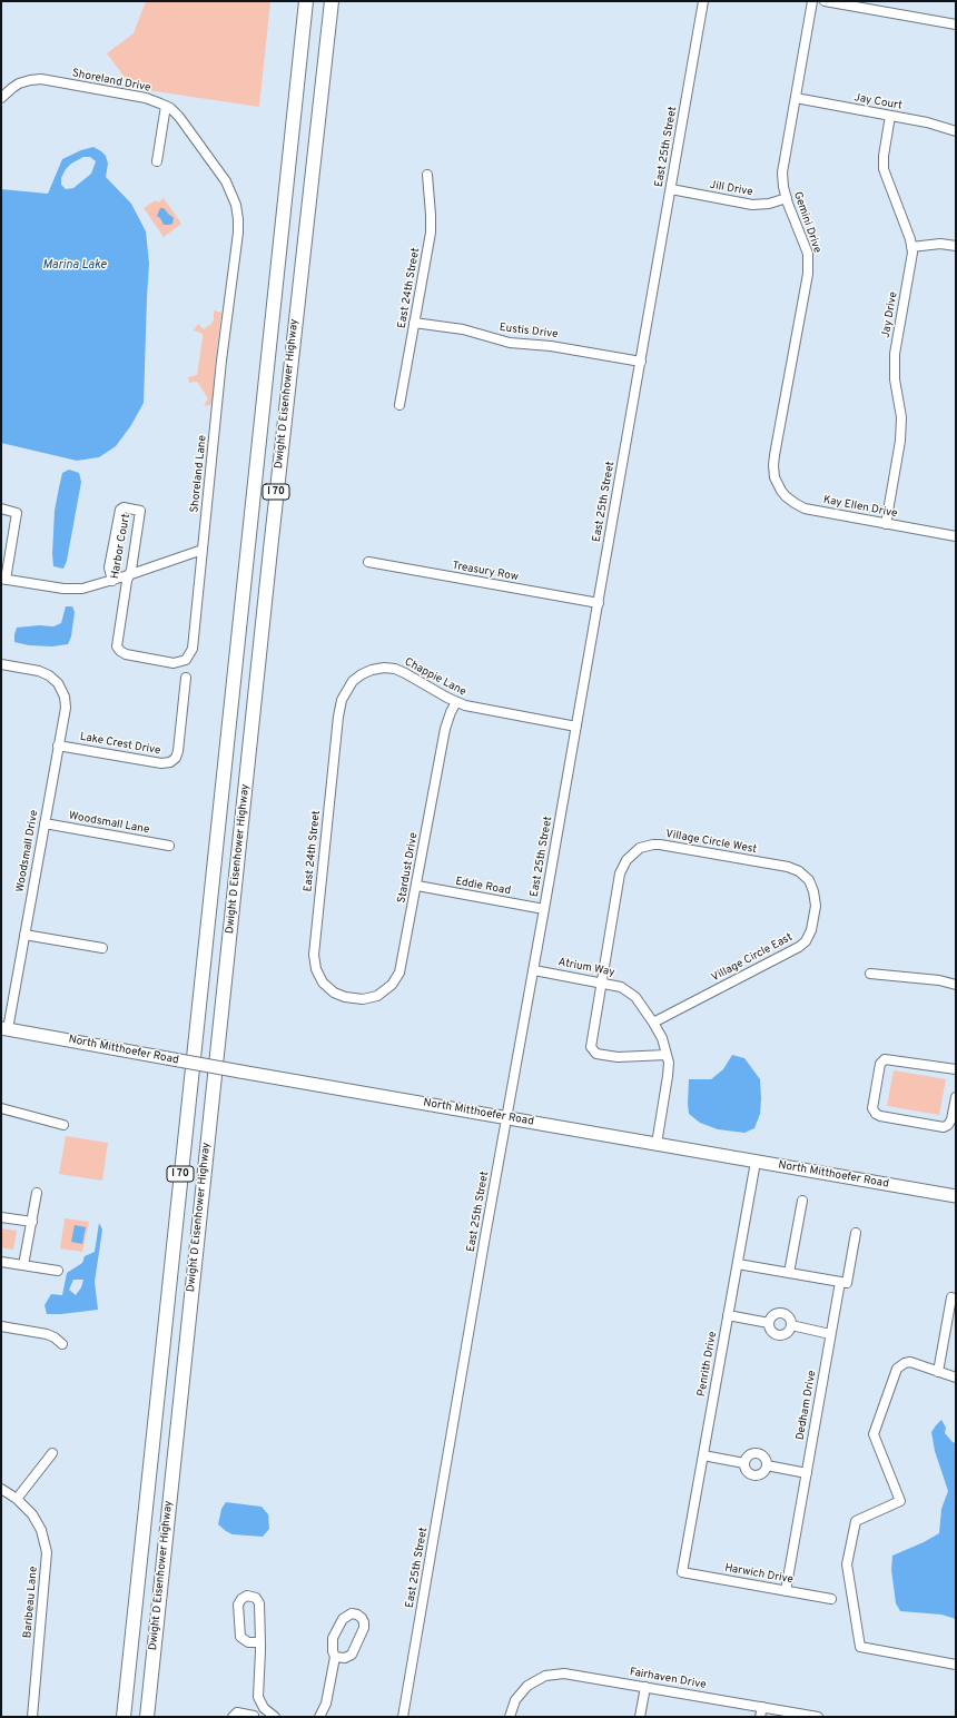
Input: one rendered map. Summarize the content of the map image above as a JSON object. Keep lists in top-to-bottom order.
{
  "streets": {
    "highway": ["Dwight D Eisenhower Highway", "I 70"],
    "main road": ["North Mitthoefer Road"],
    "street": [
      "Shoreland Drive",
      "Jay Court",
      "East 25th Street",
      "Jill Drive",
      "Gemini Drive",
      "East 24th Street",
      "Jay Drive",
      "Eustis Drive",
      "Shoreland Lane",
      "Kay Ellen Drive",
      "Harbor Court",
      "Treasury Row",
      "Chappie Lane",
      "Lake Crest Drive",
      "Woodsmall Lane",
      "Village Circle West",
      "Woodsmall Drive",
      "Stardust Drive",
      "Eddie Road",
      "Village Circle East",
      "Atrium Way",
      "Penrith Drive",
      "Dedham Drive",
      "Harwich Drive",
      "Baribeau Lane",
      "Fairhaven Drive"
    ]
  },
  "crossings": [
    ["Shoreland Drive", "Shoreland Lane"],
    ["Jay Court", "Gemini Drive"],
    ["Jay Court", "Jay Drive"],
    ["East 25th Street", "Jill Drive"],
    ["East 25th Street", "Eustis Drive"],
    ["East 25th Street", "Treasury Row"],
    ["East 25th Street", "Chappie Lane"],
    ["East 25th Street", "Eddie Road"],
    ["East 25th Street", "Atrium Way"],
    ["East 25th Street", "North Mitthoefer Road"],
    ["Jill Drive", "Gemini Drive"],
    ["Gemini Drive", "Kay Ellen Drive"],
    ["East 24th Street", "Eustis Drive"],
    ["East 24th Street", "Chappie Lane"],
    ["East 24th Street", "Stardust Drive"],
    ["Jay Drive", "Kay Ellen Drive"],
    ["Shoreland Lane", "Harbor Court"],
    ["Chappie Lane", "Stardust Drive"],
    ["Lake Crest Drive", "Woodsmall Drive"],
    ["Woodsmall Lane", "Woodsmall Drive"],
    ["Village Circle West", "Village Circle East"],
    ["Village Circle West", "Atrium Way"],
    ["Woodsmall Drive", "North Mitthoefer Road"],
    ["Stardust Drive", "Eddie Road"],
    ["Village Circle East", "Atrium Way"],
    ["Atrium Way", "North Mitthoefer Road"],
    ["North Mitthoefer Road", "Penrith Drive"],
    ["Penrith Drive", "Harwich Drive"],
    ["Dedham Drive", "Harwich Drive"]
  ],
  "water": ["Marina Lake"]
}
